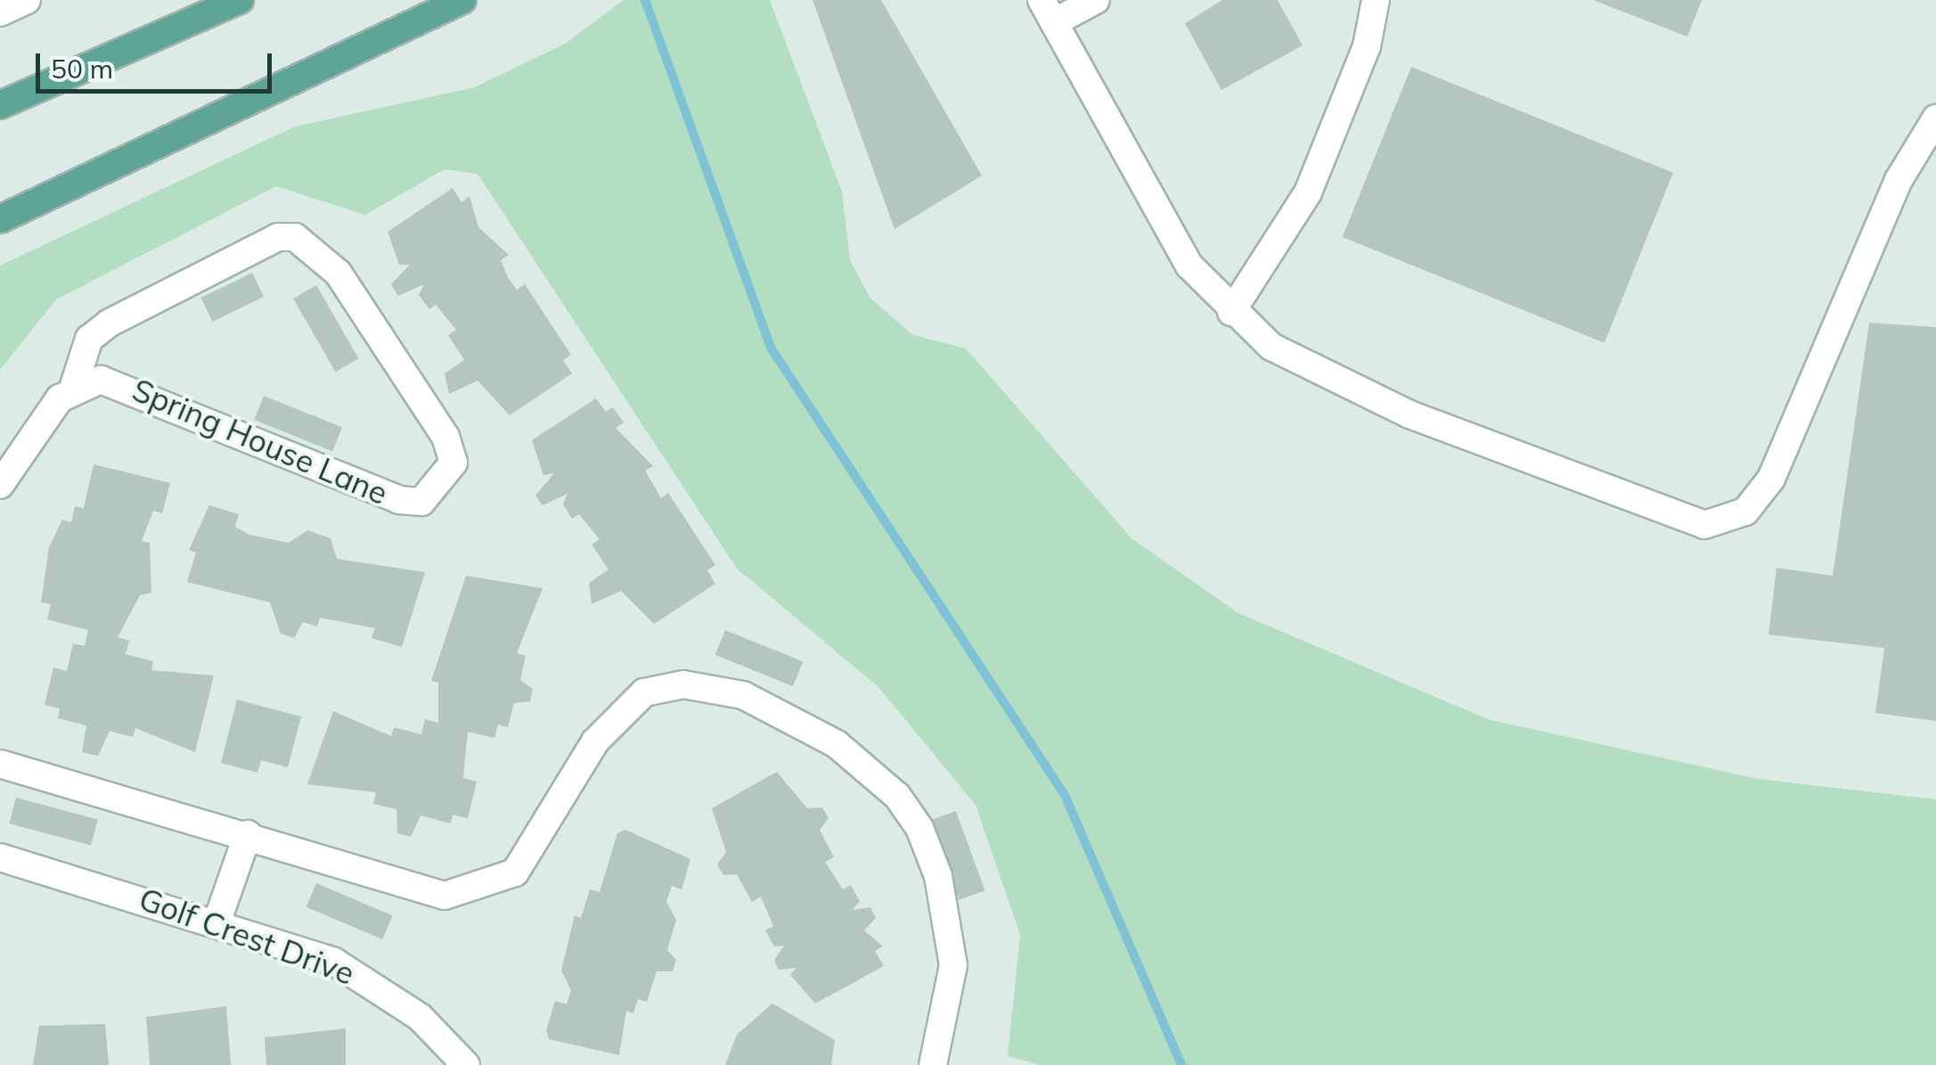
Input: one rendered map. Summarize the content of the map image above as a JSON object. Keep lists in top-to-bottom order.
{
  "streets": {
    "street": ["Spring House Lane", "Golf Crest Drive"]
  },
  "scale_bar": "50 m"
}
